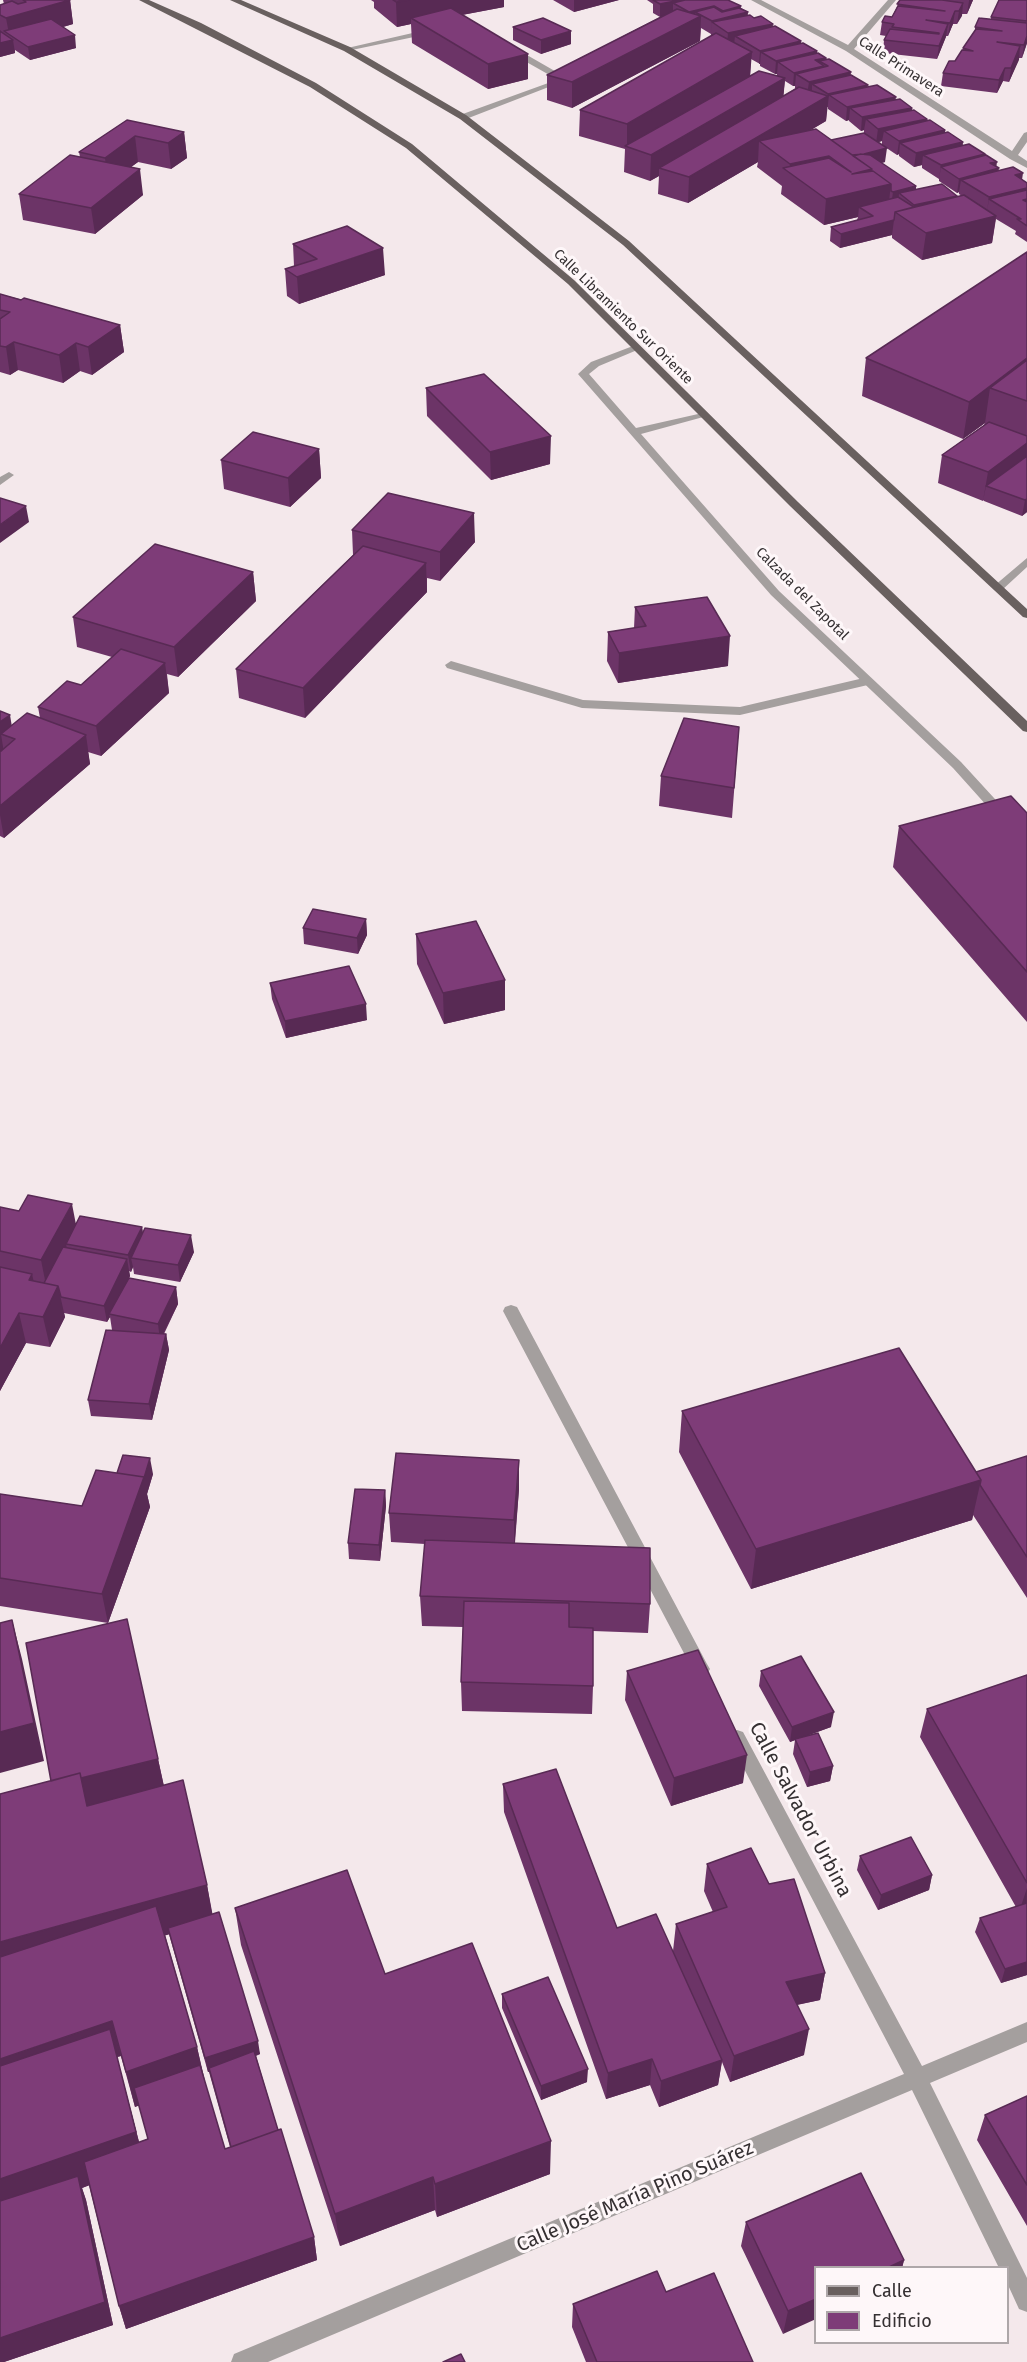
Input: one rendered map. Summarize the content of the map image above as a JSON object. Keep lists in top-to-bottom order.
{
  "streets": {
    "main road": ["Calle Libramiento Sur Oriente"],
    "street": [
      "Calle Primavera",
      "Calzada del Zapotal",
      "Calle Salvador Urbina",
      "Calle José María Pino Suárez"
    ]
  },
  "crossings": [
    ["Calle Libramiento Sur Oriente", "Calzada del Zapotal"],
    ["Calle Salvador Urbina", "Calle José María Pino Suárez"]
  ],
  "legend": ["Calle", "Edificio"]
}
